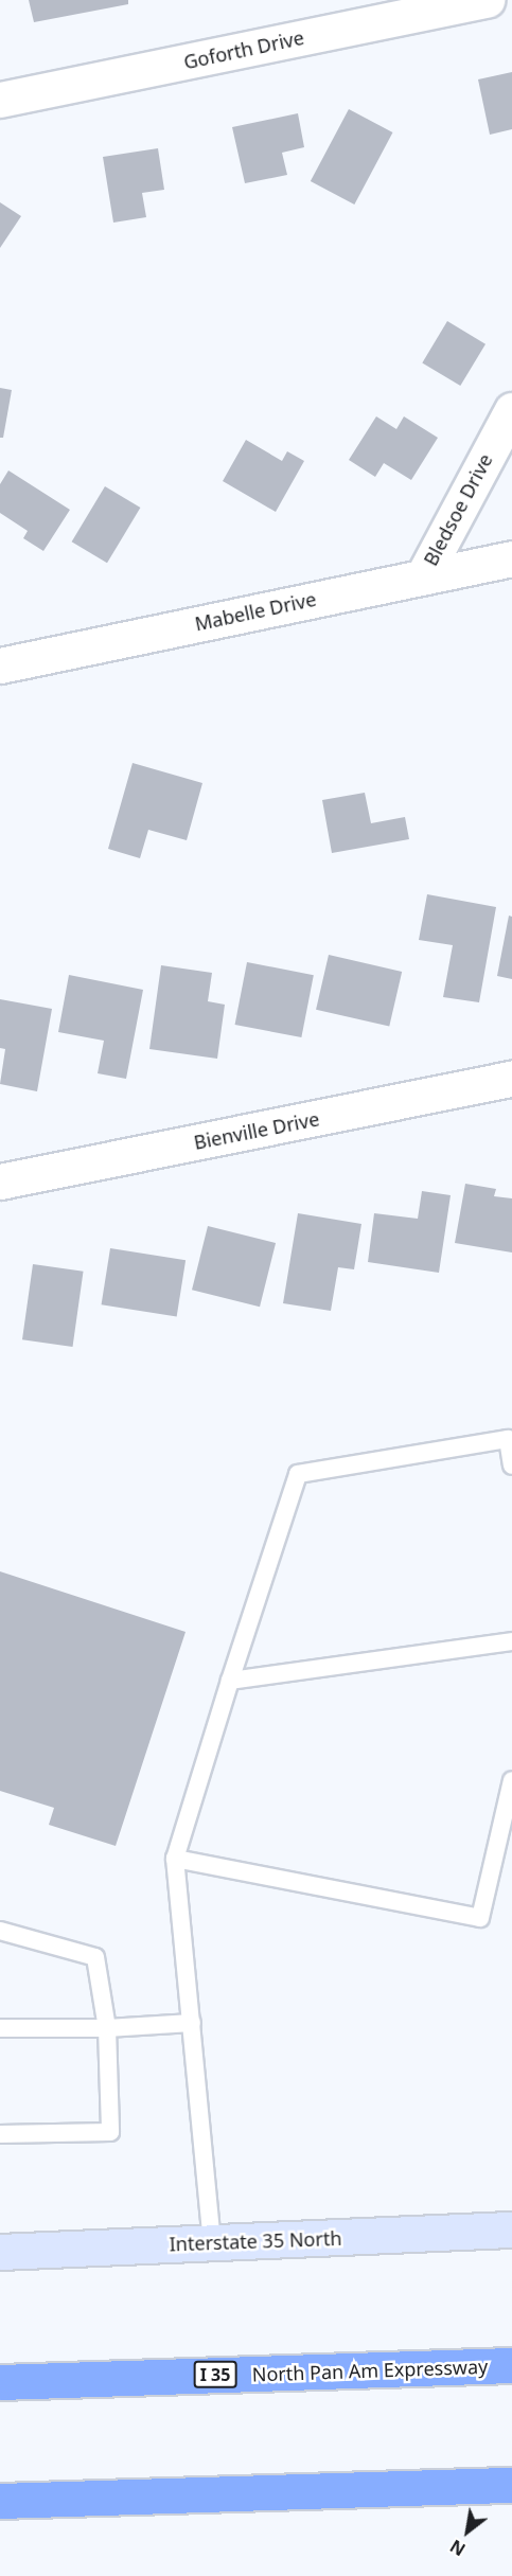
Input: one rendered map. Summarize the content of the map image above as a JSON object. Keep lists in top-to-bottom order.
{
  "streets": {
    "highway": ["North Pan Am Expressway", "I 35"],
    "main road": ["Interstate 35 North"],
    "street": [
      "Goforth Drive",
      "Bledsoe Drive",
      "Mabelle Drive",
      "Bienville Drive"
    ]
  },
  "crossings": [
    ["Bledsoe Drive", "Mabelle Drive"]
  ],
  "north": "bottom left"
}
